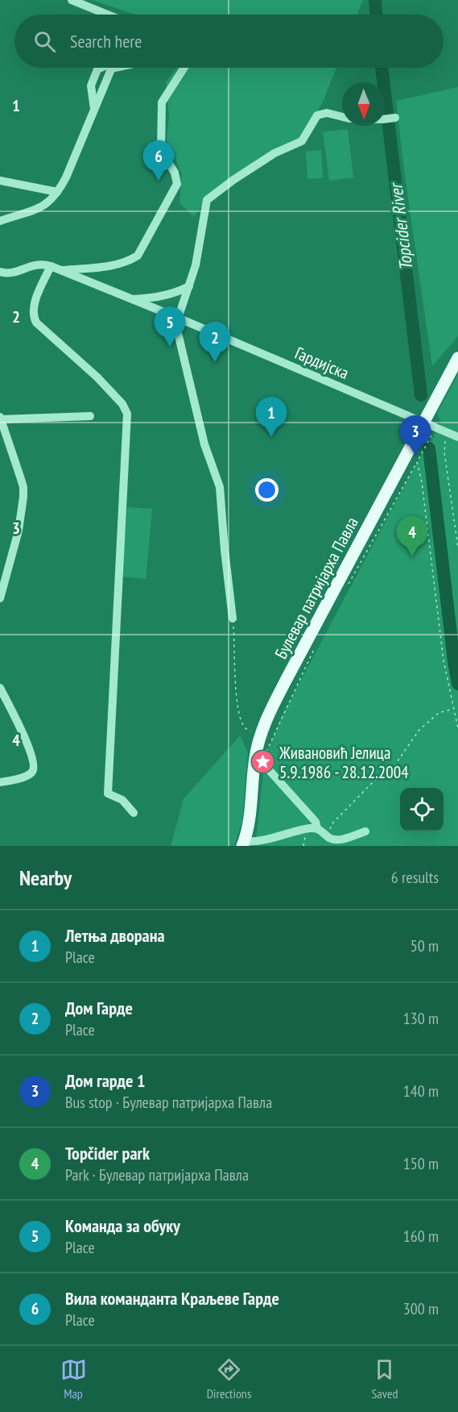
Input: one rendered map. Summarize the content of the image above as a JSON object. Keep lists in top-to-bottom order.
{
  "streets": {
    "main road": ["Булевар патријарха Павла"],
    "street": ["Гардијска"]
  },
  "crossings": [
    ["Гардијска", "Булевар патријарха Павла"]
  ],
  "water": ["Topcider River"],
  "places": {
    "place": ["Живановић Јелица 5.9.1986 - 28.12.2004"]
  },
  "north": "bottom",
  "page": {
    "search": "Search here",
    "pins": [
      "6",
      "5",
      "2",
      "1",
      "3",
      "4"
    ],
    "heading": ["Nearby", "6 results"],
    "list": [
      {
        "mark": "1",
        "name": "Летња дворана",
        "note": "Place",
        "value": "50 m"
      },
      {
        "mark": "2",
        "name": "Дом Гарде",
        "note": "Place",
        "value": "130 m"
      },
      {
        "mark": "3",
        "name": "Дом гарде 1",
        "note": "Bus stop · Булевар патријарха Павла",
        "value": "140 m"
      },
      {
        "mark": "4",
        "name": "Topčider park",
        "note": "Park · Булевар патријарха Павла",
        "value": "150 m"
      },
      {
        "mark": "5",
        "name": "Команда за обуку",
        "note": "Place",
        "value": "160 m"
      },
      {
        "mark": "6",
        "name": "Вила команданта Краљеве Гарде",
        "note": "Place",
        "value": "300 m"
      }
    ],
    "nav": ["Map", "Directions", "Saved"]
  },
  "grid": {
    "rows": [
      "1",
      "2",
      "3",
      "4"
    ]
  }
}
